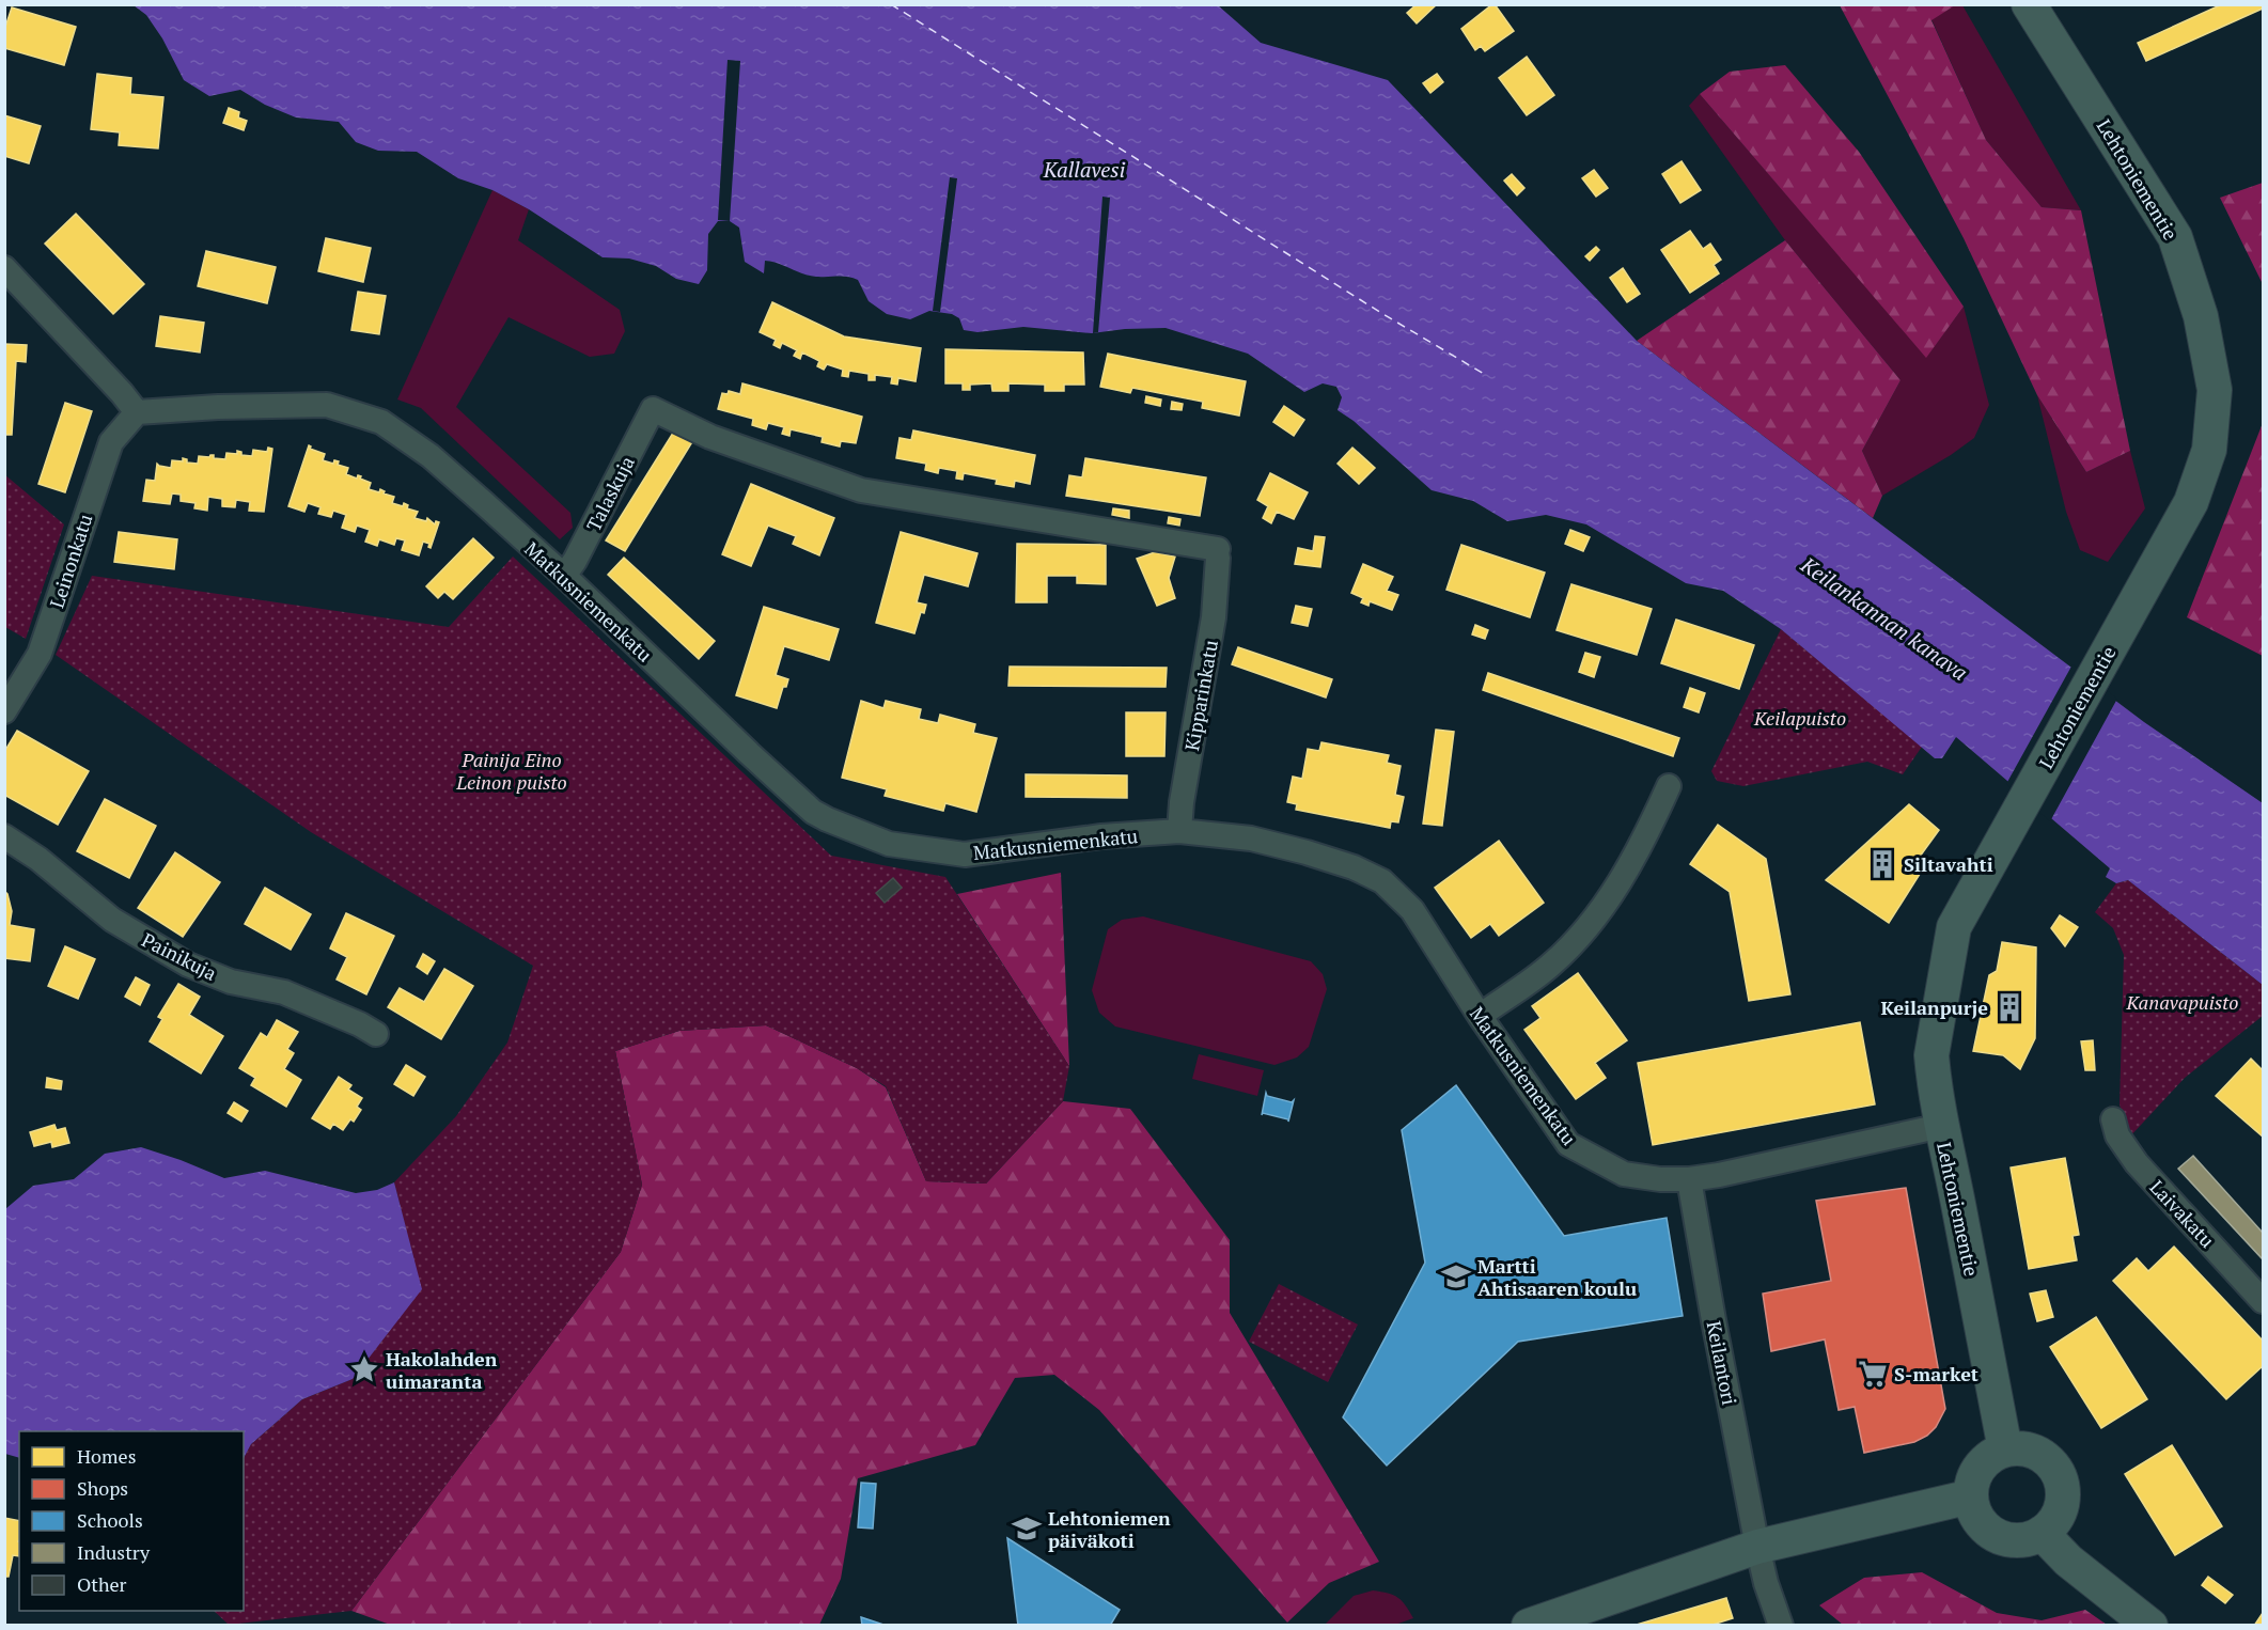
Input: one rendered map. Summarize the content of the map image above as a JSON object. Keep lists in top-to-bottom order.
{
  "streets": {
    "main road": ["Lehtoniementie"],
    "street": [
      "Talaskuja",
      "Leinonkatu",
      "Matkusniemenkatu",
      "Kipparinkatu",
      "Painikuja",
      "Laivakatu",
      "Keilantori"
    ]
  },
  "crossings": [
    ["Lehtoniementie", "Matkusniemenkatu"],
    ["Talaskuja", "Matkusniemenkatu"],
    ["Talaskuja", "Kipparinkatu"],
    ["Leinonkatu", "Matkusniemenkatu"],
    ["Matkusniemenkatu", "Kipparinkatu"],
    ["Matkusniemenkatu", "Keilantori"]
  ],
  "water": ["Kallavesi", "Keilankannan kanava"],
  "parks": ["Keilapuisto", "Painija Eino Leinon puisto", "Kanavapuisto"],
  "places": {
    "building": ["Siltavahti", "Keilanpurje"],
    "school or university": ["Martti Ahtisaaren koulu", "Lehtoniemen päiväkoti"],
    "place": ["Hakolahden uimaranta"],
    "supermarket": ["S-market"]
  },
  "legend": [
    "Homes",
    "Shops",
    "Schools",
    "Industry",
    "Other"
  ]
}
